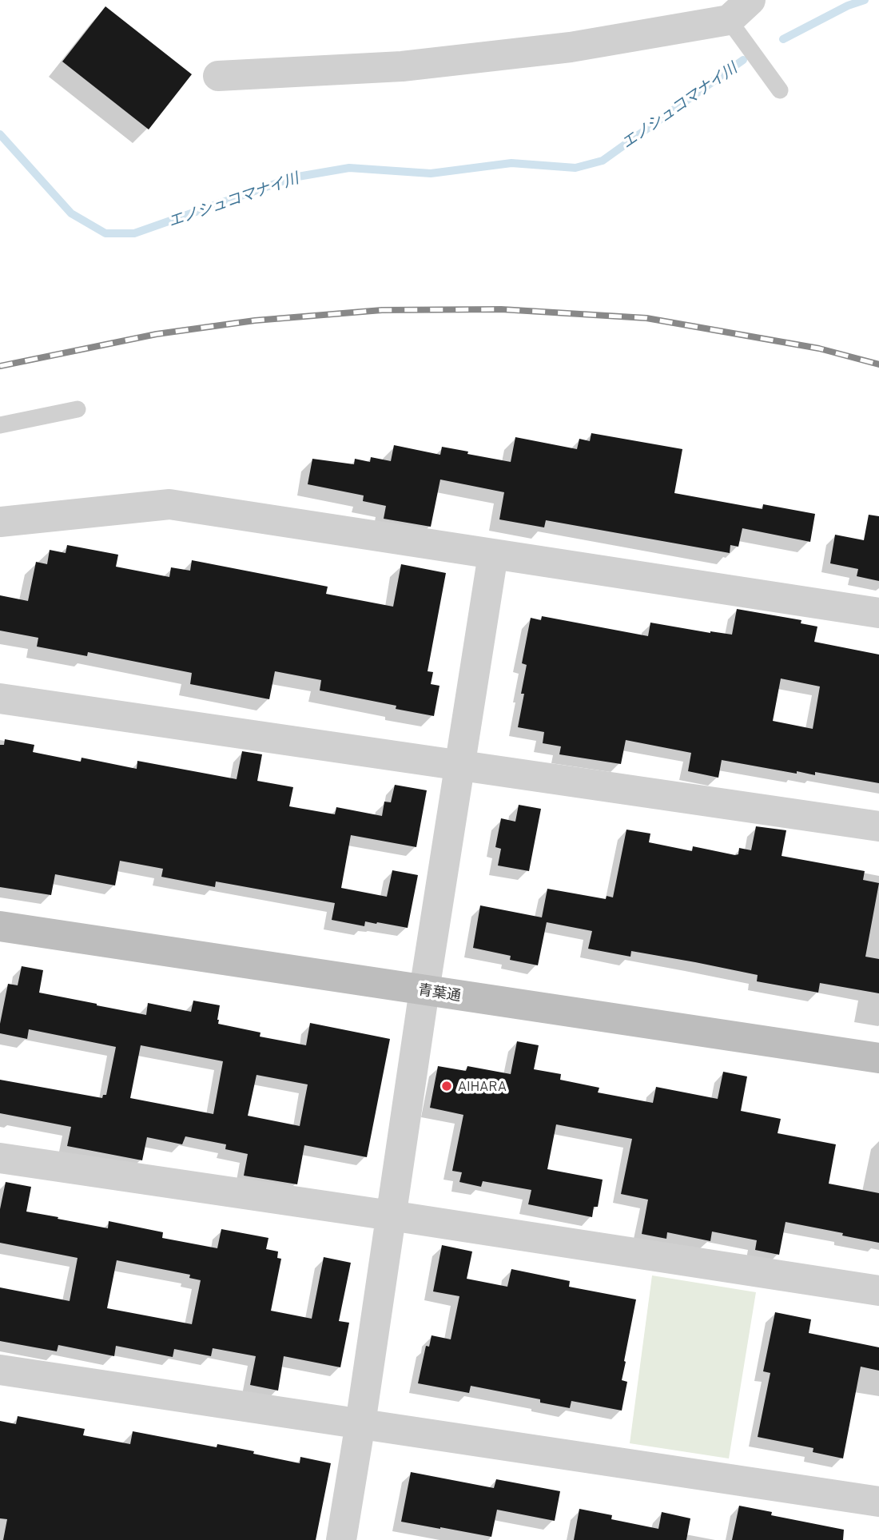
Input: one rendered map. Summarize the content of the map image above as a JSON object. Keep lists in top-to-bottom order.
{
  "streets": {
    "street": ["青葉通"]
  },
  "water": ["エノシュコマナイ川"],
  "places": ["AIHARA"]
}
